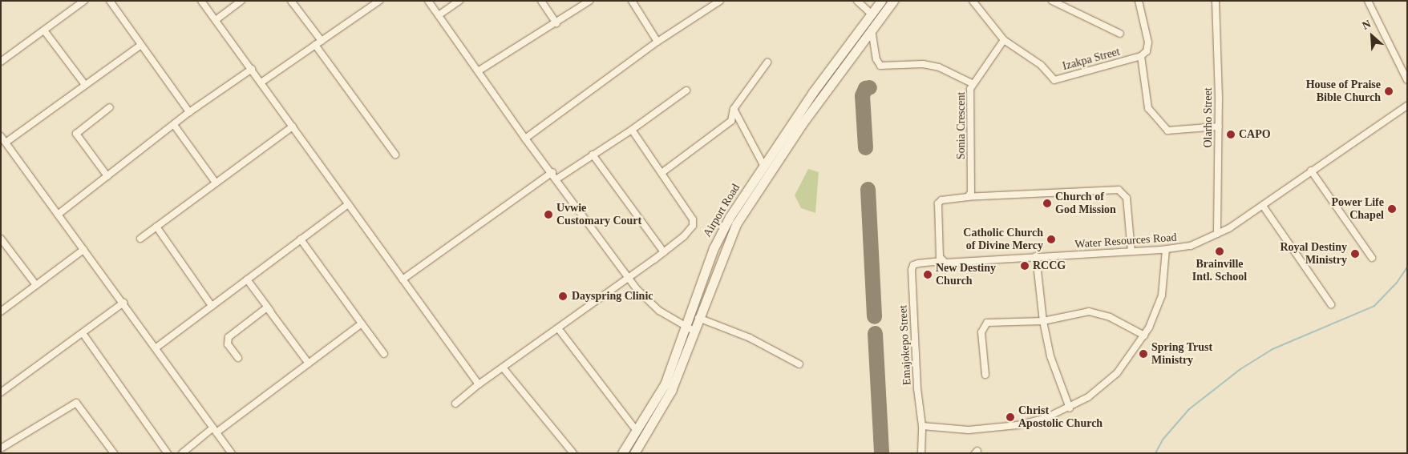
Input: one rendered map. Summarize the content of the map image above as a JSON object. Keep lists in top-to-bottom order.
{
  "streets": {
    "main road": ["Airport Road"],
    "street": [
      "Izakpa Street",
      "Olarho Street",
      "Sonia Crescent",
      "Water Resources Road",
      "Emajokepo Street"
    ]
  },
  "crossings": [
    ["Izakpa Street", "Sonia Crescent"],
    ["Olarho Street", "Water Resources Road"],
    ["Water Resources Road", "Emajokepo Street"]
  ],
  "places": [
    "House of Praise Bible Church",
    "CAPO",
    "Church of God Mission",
    "Power Life Chapel",
    "Uvwie Customary Court",
    "Catholic Church of Divine Mercy",
    "Brainville Intl. School",
    "Royal Destiny Ministry",
    "RCCG",
    "New Destiny Church",
    "Dayspring Clinic",
    "Spring Trust Ministry",
    "Christ Apostolic Church"
  ],
  "north": "top left"
}
